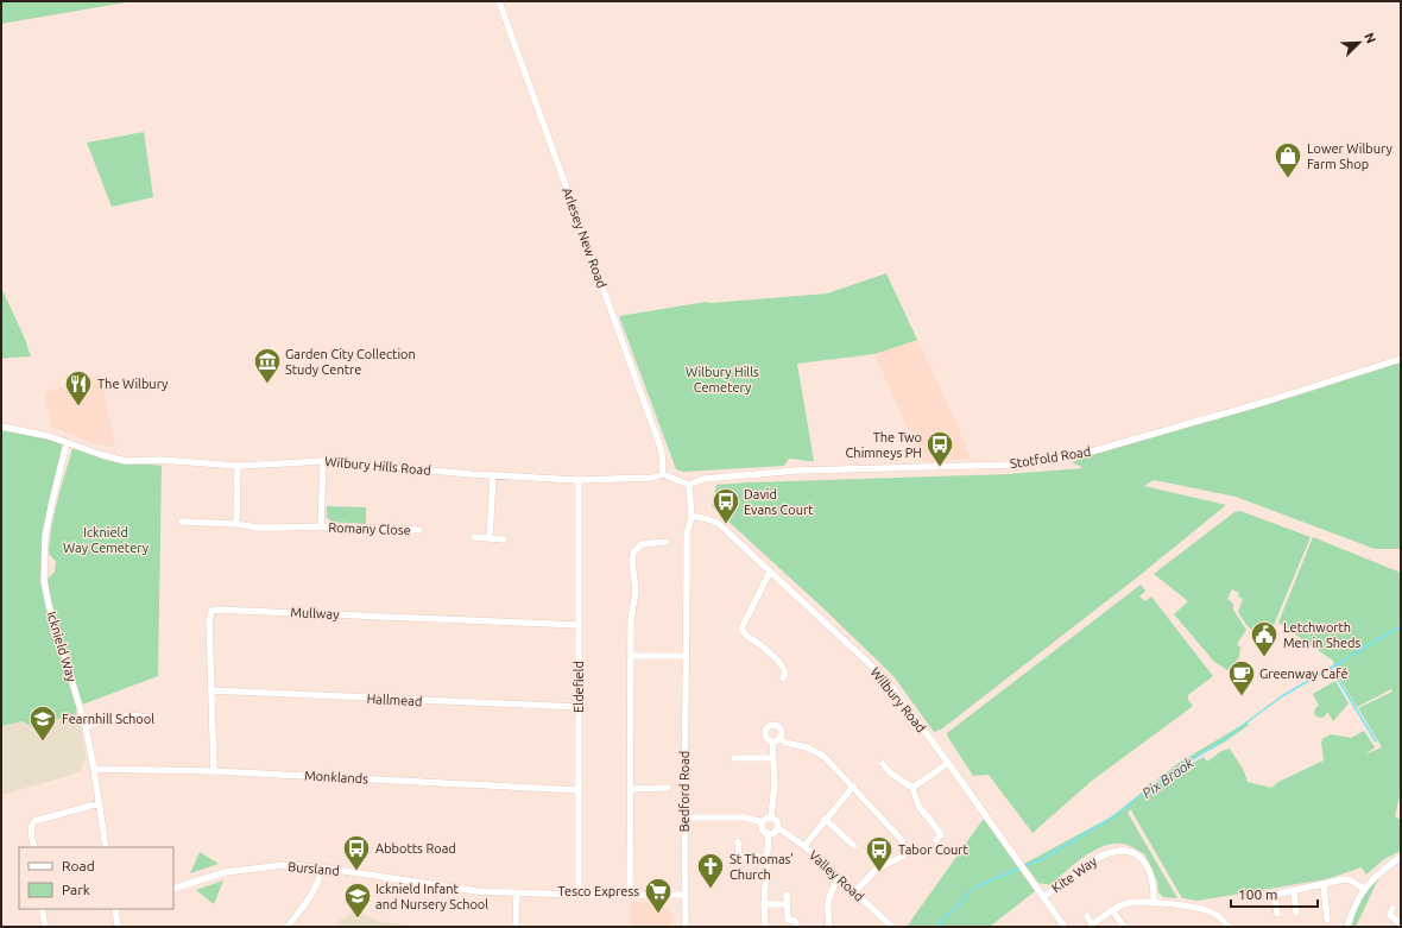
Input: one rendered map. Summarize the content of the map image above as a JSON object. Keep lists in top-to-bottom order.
{
  "streets": {
    "street": [
      "Arlesey New Road",
      "Stotfold Road",
      "Wilbury Hills Road",
      "Romany Close",
      "Mullway",
      "Icknield Way",
      "Eldefield",
      "Hallmead",
      "Wilbury Road",
      "Monklands",
      "Bedford Road",
      "Bursland",
      "Kite Way",
      "Valley Road"
    ]
  },
  "crossings": [
    ["Arlesey New Road", "Wilbury Hills Road"],
    ["Stotfold Road", "Bedford Road"],
    ["Wilbury Hills Road", "Romany Close"],
    ["Wilbury Hills Road", "Icknield Way"],
    ["Wilbury Hills Road", "Eldefield"],
    ["Mullway", "Eldefield"],
    ["Mullway", "Hallmead"],
    ["Mullway", "Monklands"],
    ["Icknield Way", "Monklands"],
    ["Eldefield", "Hallmead"],
    ["Eldefield", "Monklands"],
    ["Eldefield", "Bursland"],
    ["Wilbury Road", "Bedford Road"],
    ["Wilbury Road", "Kite Way"],
    ["Bedford Road", "Bursland"]
  ],
  "water": ["Pix Brook"],
  "parks": ["Wilbury Hills Cemetery", "Icknield Way Cemetery"],
  "places": {
    "shop": ["Lower Wilbury Farm Shop"],
    "museum": ["Garden City Collection Study Centre"],
    "restaurant": ["The Wilbury"],
    "bus stop": [
      "The Two Chimneys PH",
      "David Evans Court",
      "Abbotts Road",
      "Tabor Court"
    ],
    "public building": ["Letchworth Men in Sheds"],
    "cafe": ["Greenway Café"],
    "school or university": ["Fearnhill School", "Icknield Infant and Nursery School"],
    "church": ["St Thomas' Church"],
    "supermarket": ["Tesco Express"]
  },
  "legend": ["Road", "Park"],
  "scale_bar": "100 m",
  "north": "top right"
}
